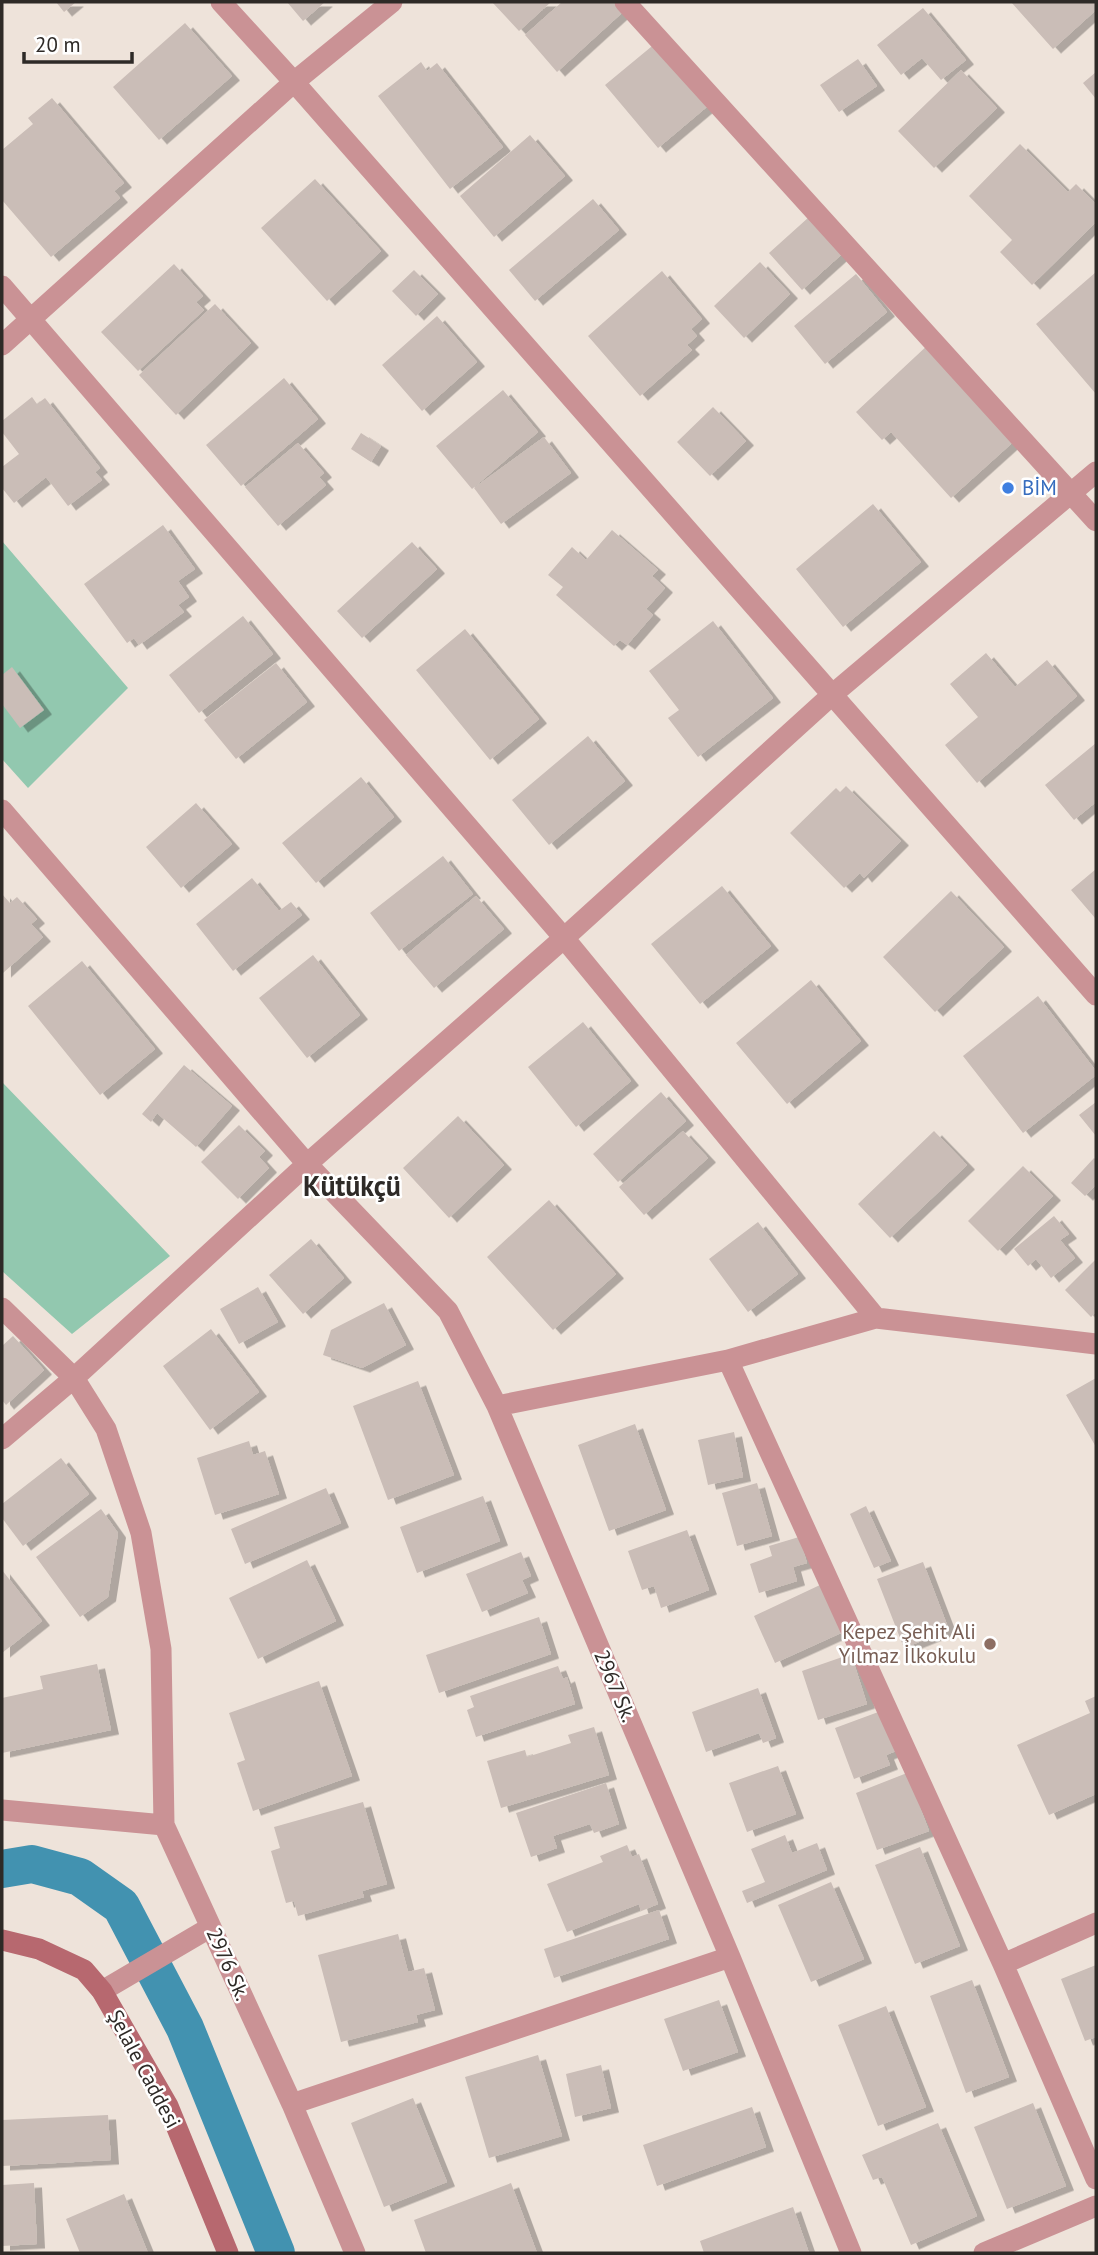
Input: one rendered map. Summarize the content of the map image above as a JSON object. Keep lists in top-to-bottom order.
{
  "streets": {
    "street": ["2967 Sk.", "2976 Sk.", "Şelale Caddesi"]
  },
  "districts": ["Kütükçü"],
  "places": ["BİM", "Kepez Şehit Ali Yılmaz İlkokulu"],
  "scale_bar": "20 m"
}
